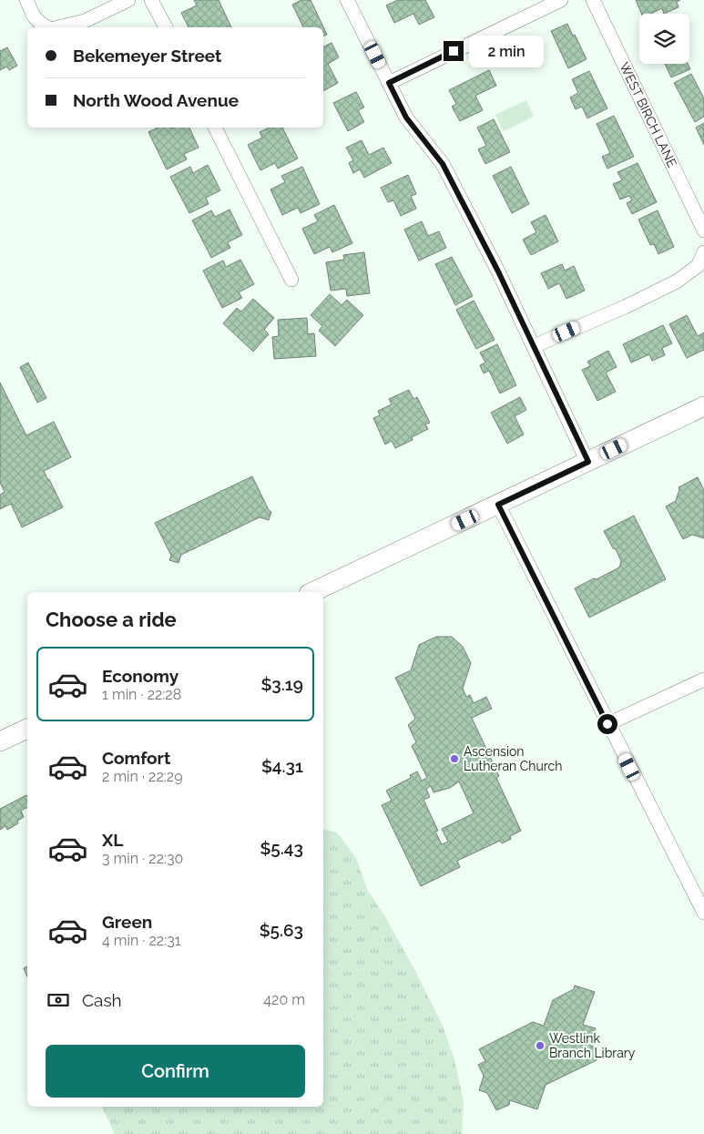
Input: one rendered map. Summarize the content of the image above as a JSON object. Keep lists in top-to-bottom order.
{
  "streets": {
    "street": ["WEST BIRCH LANE"]
  },
  "places": ["Ascension Lutheran Church", "Westlink Branch Library"],
  "page": {
    "banner": ["Bekemeyer Street", "North Wood Avenue"],
    "bubble": "2 min",
    "heading": "Choose a ride",
    "list": [
      {
        "name": "Economy",
        "note": "1 min · 22:28",
        "value": "$3.19"
      },
      {
        "name": "Comfort",
        "note": "2 min · 22:29",
        "value": "$4.31"
      },
      {
        "name": "XL",
        "note": "3 min · 22:30",
        "value": "$5.43"
      },
      {
        "name": "Green",
        "note": "4 min · 22:31",
        "value": "$5.63"
      }
    ],
    "pay": ["Cash", "420 m"],
    "buttons": "Confirm"
  }
}
